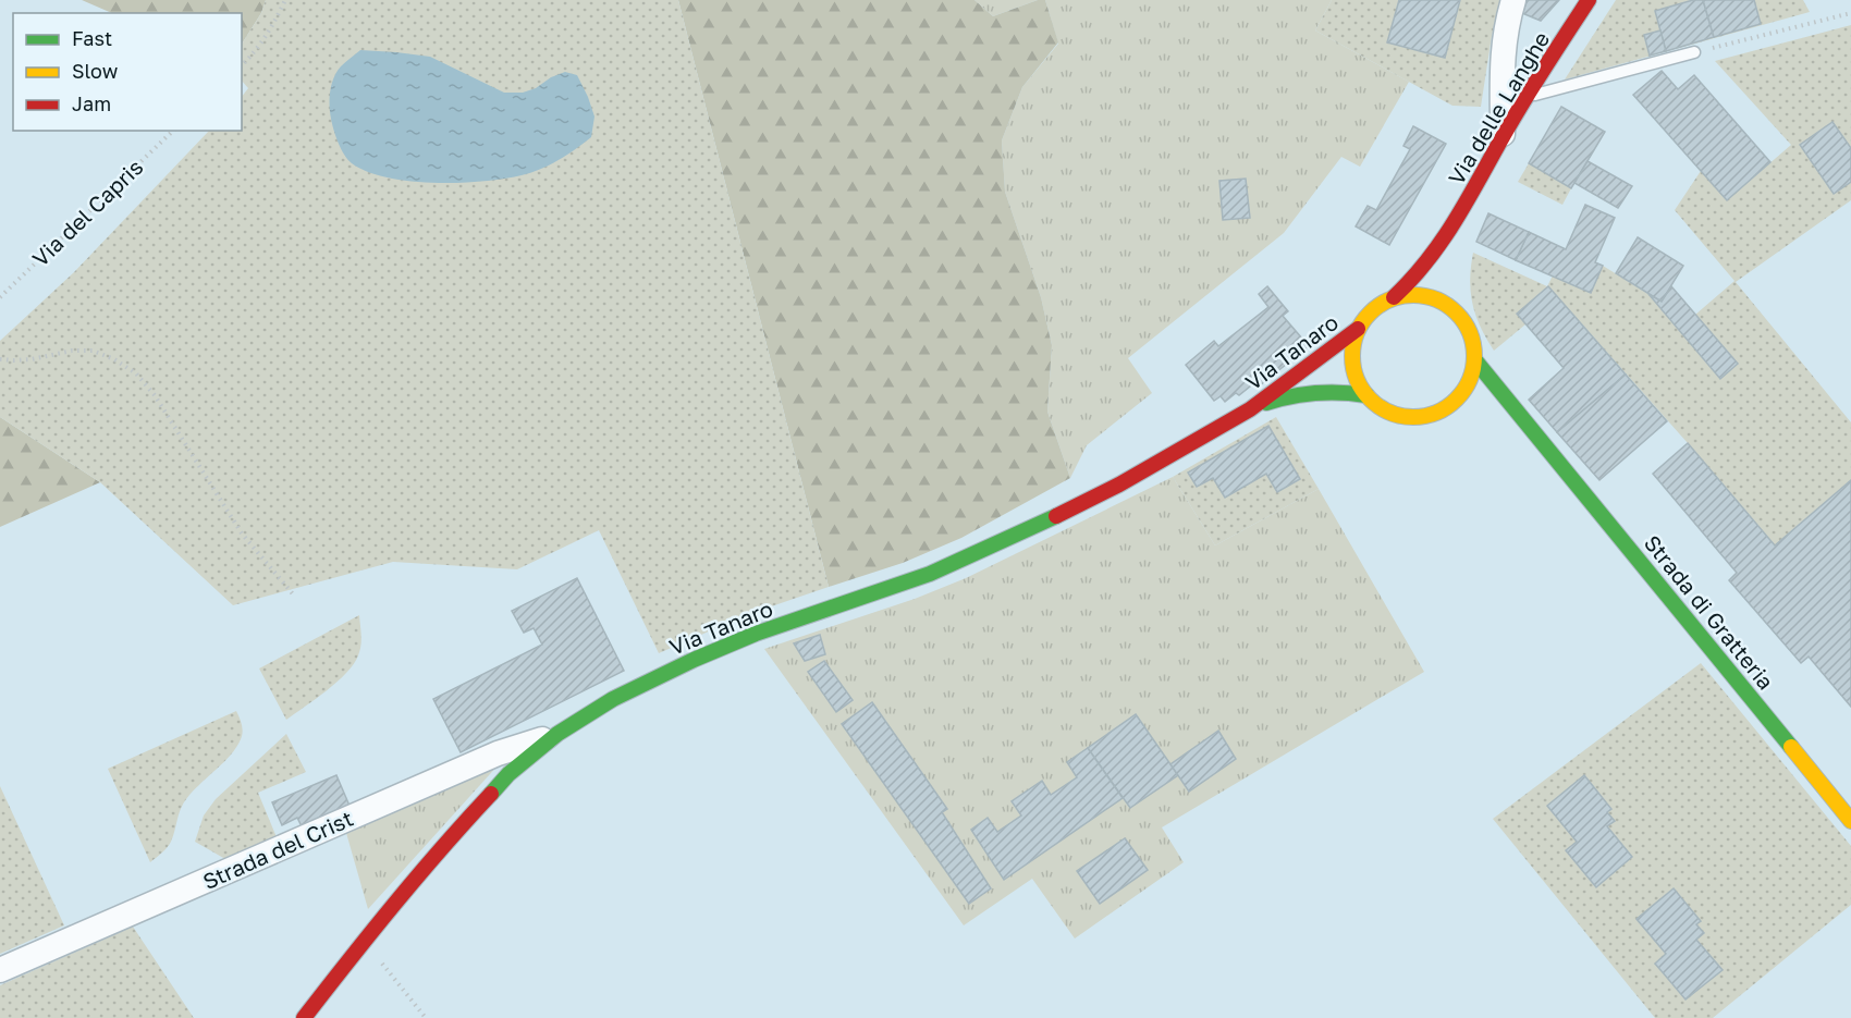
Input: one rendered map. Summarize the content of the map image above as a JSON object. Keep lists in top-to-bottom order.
{
  "streets": {
    "main road": ["Via delle Langhe", "Via Tanaro", "Strada di Gratteria"],
    "street": ["Strada del Crist"],
    "path": ["Via del Capris"]
  },
  "crossings": [
    ["Via delle Langhe", "Via Tanaro"],
    ["Via delle Langhe", "Strada di Gratteria"],
    ["Via Tanaro", "Strada di Gratteria"],
    ["Via Tanaro", "Strada del Crist"]
  ],
  "legend": ["Fast", "Slow", "Jam"]
}
